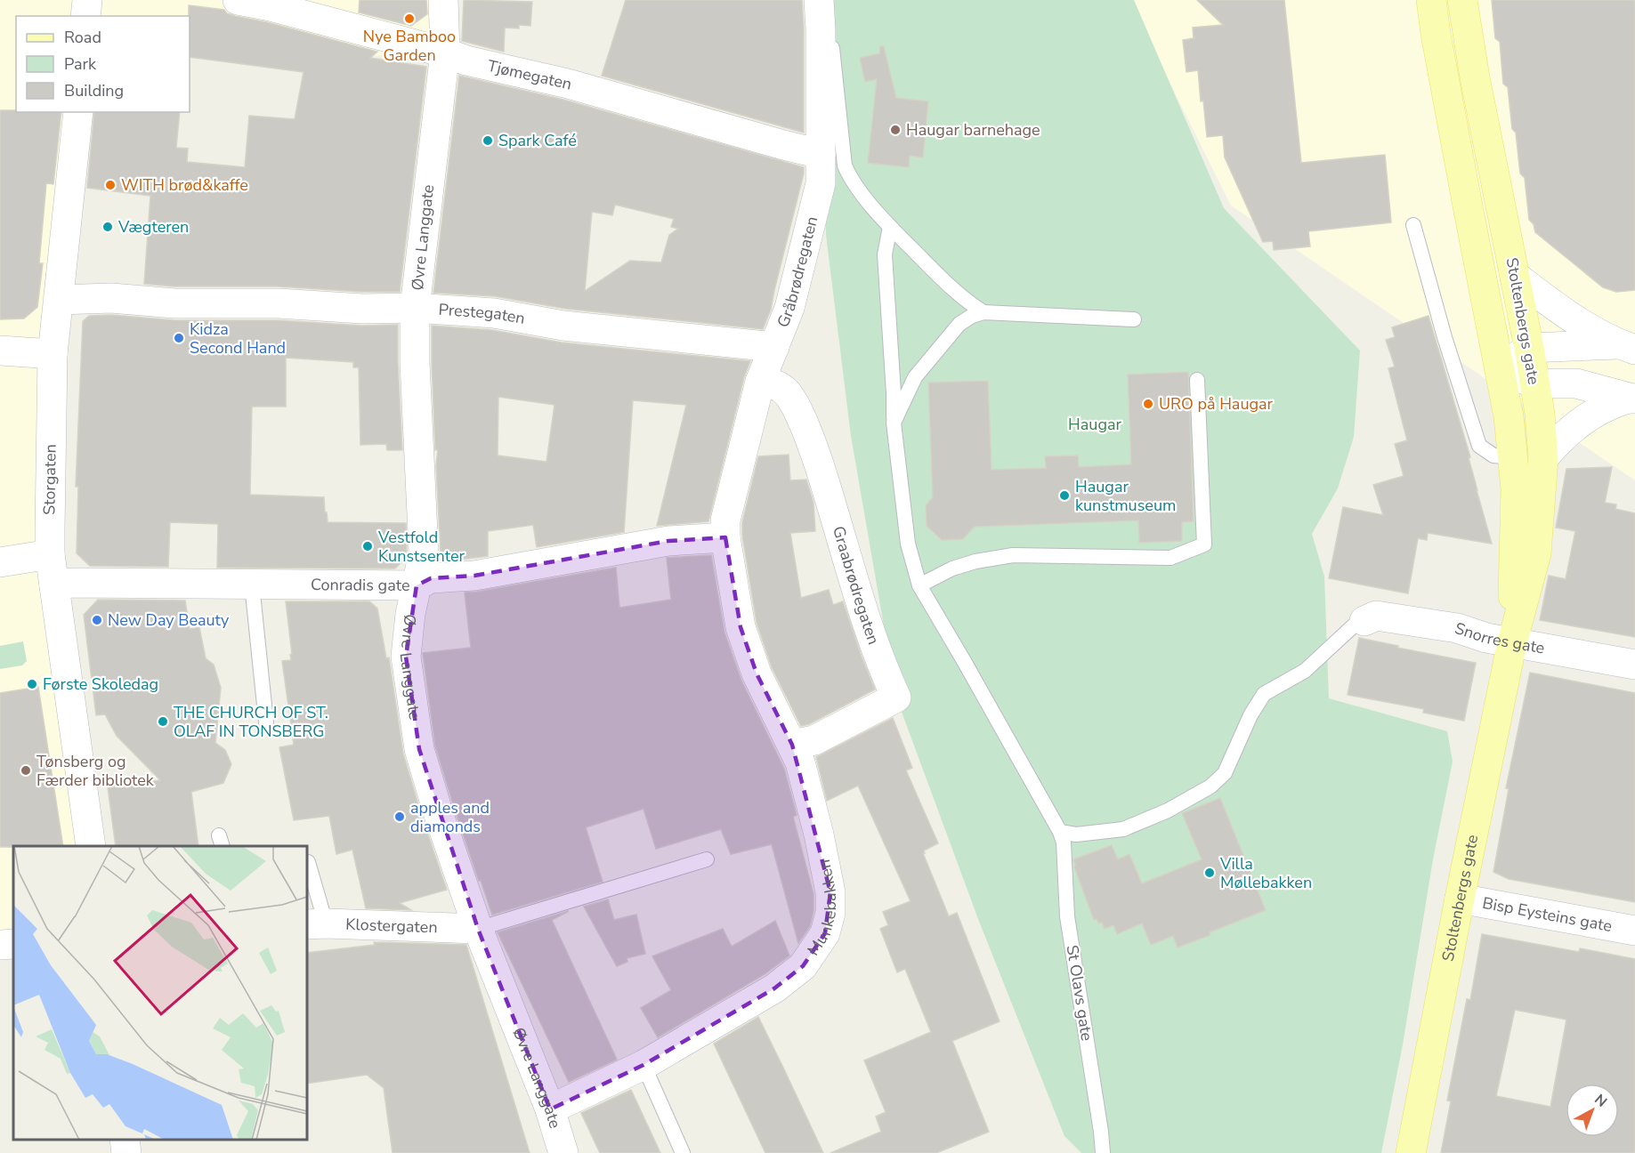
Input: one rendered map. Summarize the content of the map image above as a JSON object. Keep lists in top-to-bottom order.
{
  "streets": {
    "main road": ["Stoltenbergs gate"],
    "street": [
      "Tjømegaten",
      "Øvre Langgate",
      "Gråbrødregaten",
      "Prestegaten",
      "Storgaten",
      "Conradis gate",
      "Graabrødregaten",
      "Snorres gate",
      "Munkebakken",
      "Bisp Eysteins gate",
      "Klostergaten"
    ],
    "lane": ["St Olavs gate"]
  },
  "crossings": [
    ["Tjømegaten", "Øvre Langgate"],
    ["Tjømegaten", "Gråbrødregaten"],
    ["Øvre Langgate", "Prestegaten"],
    ["Øvre Langgate", "Conradis gate"],
    ["Øvre Langgate", "Munkebakken"],
    ["Øvre Langgate", "Klostergaten"],
    ["Gråbrødregaten", "Prestegaten"],
    ["Gråbrødregaten", "Conradis gate"],
    ["Gråbrødregaten", "Graabrødregaten"],
    ["Gråbrødregaten", "Munkebakken"],
    ["Prestegaten", "Storgaten"],
    ["Stoltenbergs gate", "Snorres gate"],
    ["Stoltenbergs gate", "Bisp Eysteins gate"],
    ["Storgaten", "Conradis gate"],
    ["Conradis gate", "Munkebakken"],
    ["Graabrødregaten", "Munkebakken"]
  ],
  "parks": ["Haugar"],
  "places": [
    "Nye Bamboo Garden",
    "Haugar barnehage",
    "Spark Café",
    "WITH brød&kaffe",
    "Vægteren",
    "Kidza Second Hand",
    "URO på Haugar",
    "Haugar kunstmuseum",
    "Vestfold Kunstsenter",
    "New Day Beauty",
    "Første Skoledag",
    "THE CHURCH OF ST. OLAF IN TONSBERG",
    "Tønsberg og Færder bibliotek",
    "apples and diamonds",
    "Villa Møllebakken"
  ],
  "legend": ["Road", "Park", "Building"],
  "north": "top right"
}
